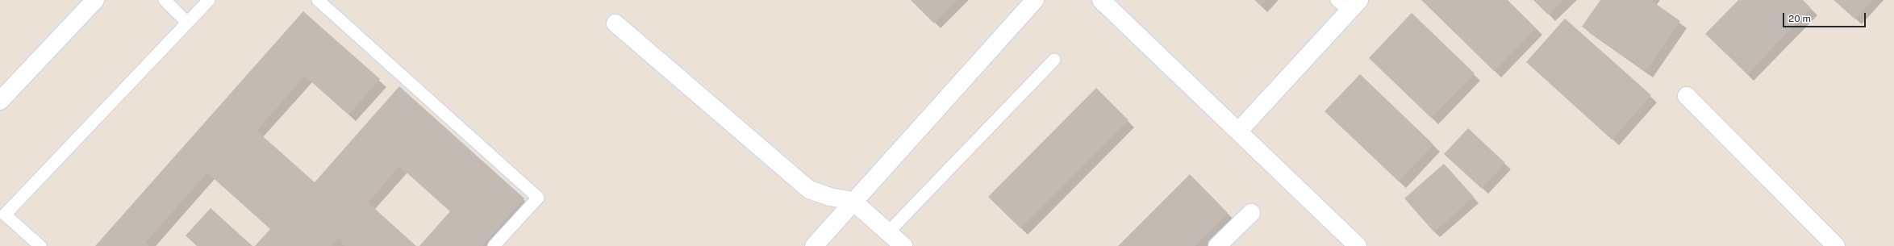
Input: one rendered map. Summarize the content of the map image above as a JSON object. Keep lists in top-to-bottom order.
{
  "scale_bar": "20 m"
}
